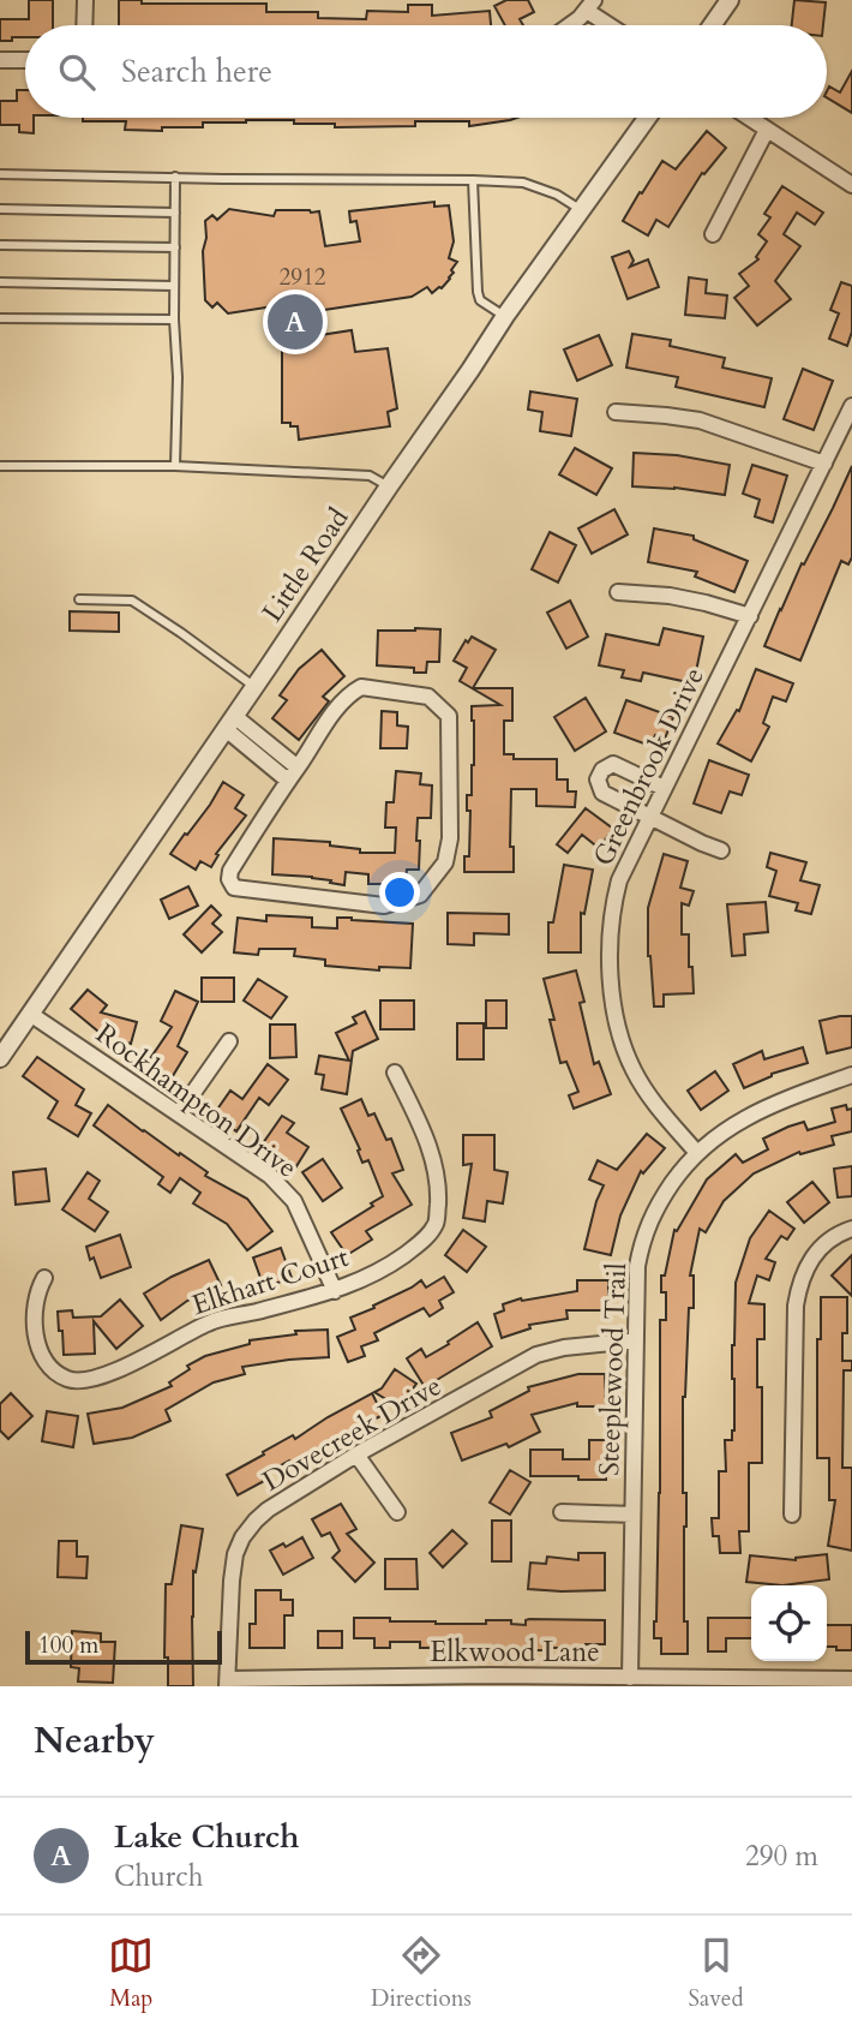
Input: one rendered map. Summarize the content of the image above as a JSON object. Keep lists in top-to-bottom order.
{
  "streets": {
    "street": [
      "Little Road",
      "Greenbrook Drive",
      "Rockhampton Drive",
      "Elkhart Court",
      "Steeplewood Trail",
      "Dovecreek Drive",
      "Elkwood Lane"
    ]
  },
  "crossings": [
    ["Little Road", "Rockhampton Drive"],
    ["Greenbrook Drive", "Steeplewood Trail"],
    ["Rockhampton Drive", "Elkhart Court"],
    ["Steeplewood Trail", "Dovecreek Drive"],
    ["Steeplewood Trail", "Elkwood Lane"],
    ["Dovecreek Drive", "Elkwood Lane"]
  ],
  "house_numbers": ["2912"],
  "scale_bar": "100 m",
  "page": {
    "search": "Search here",
    "pins": "A",
    "scale": "100 m",
    "heading": "Nearby",
    "list": [
      {
        "mark": "A",
        "name": "Lake Church",
        "note": "Church",
        "value": "290 m"
      }
    ],
    "nav": ["Map", "Directions", "Saved"]
  }
}
